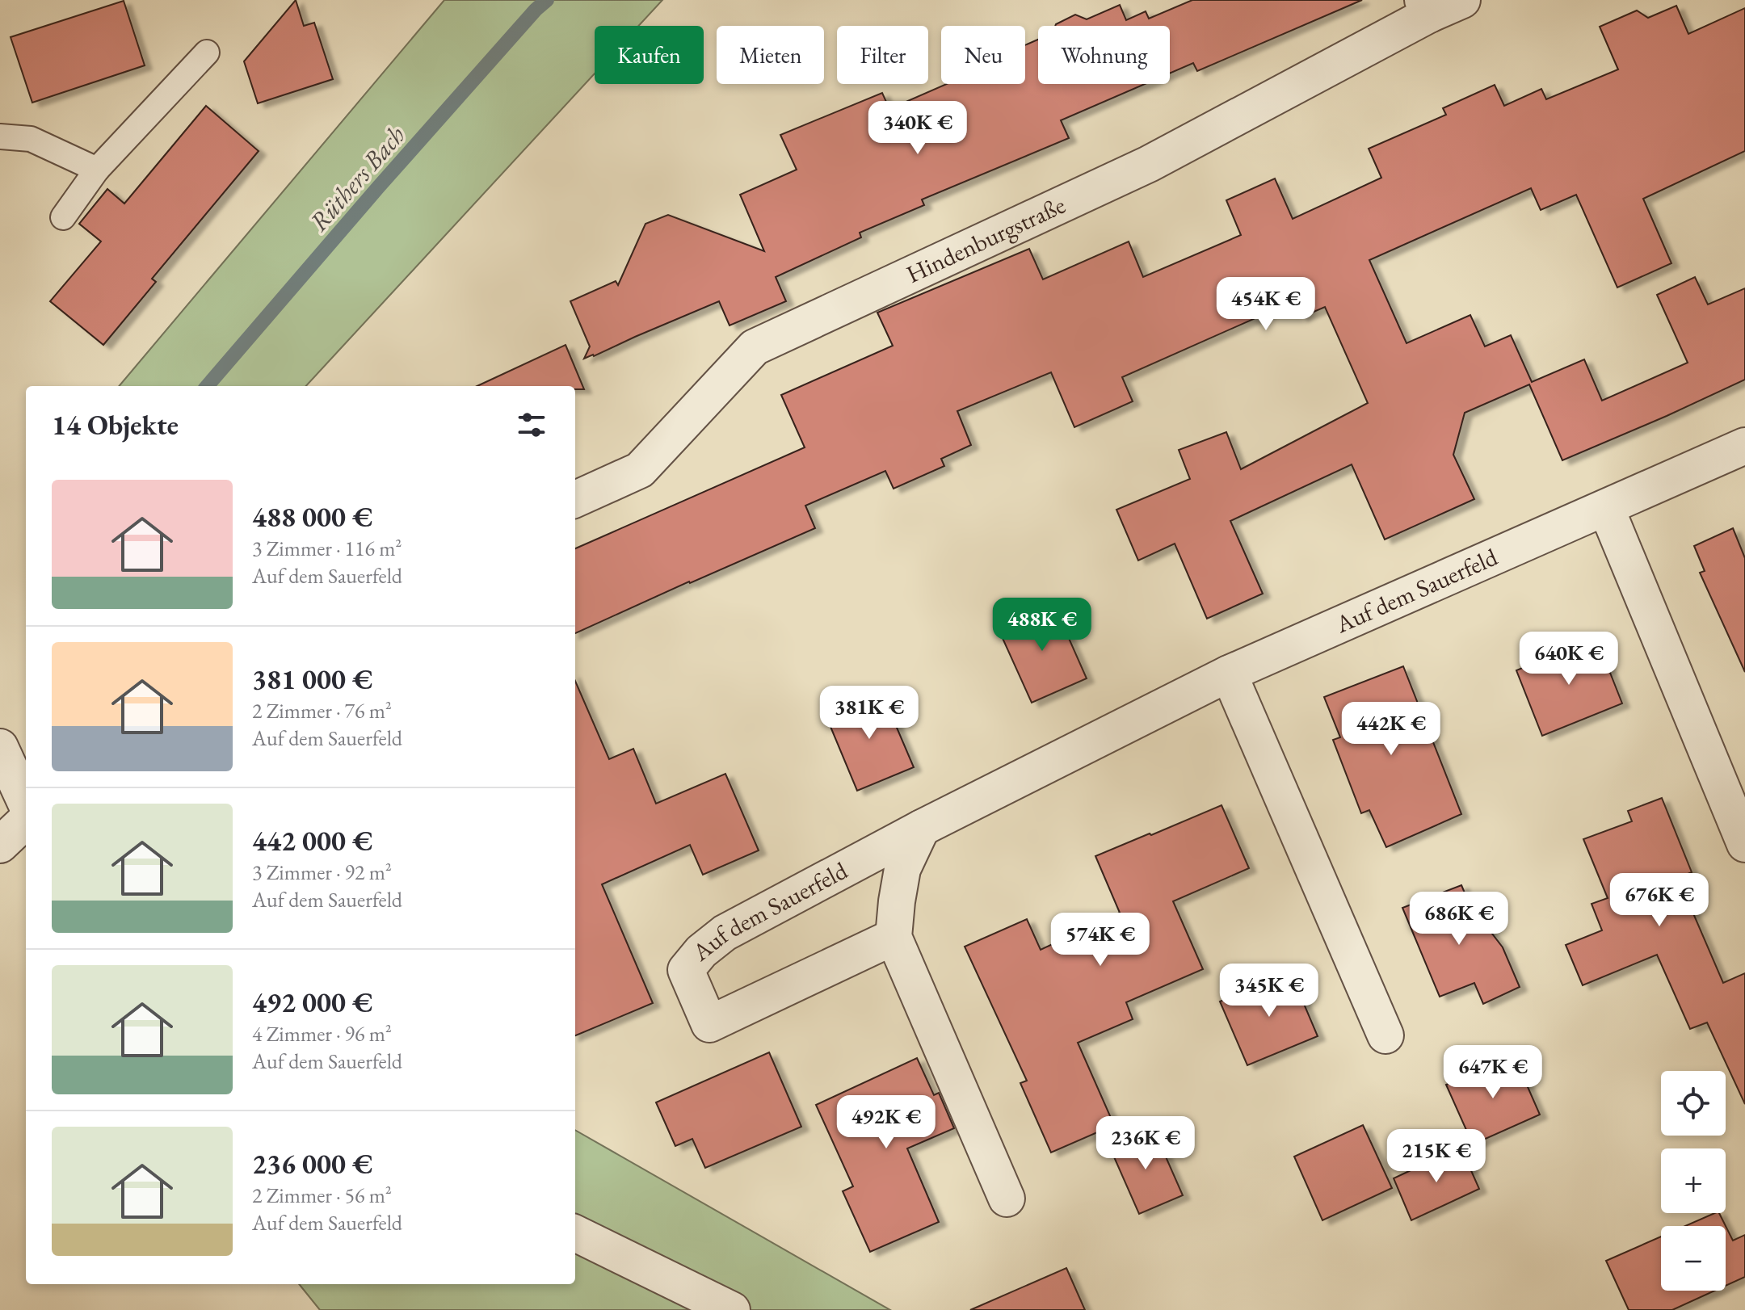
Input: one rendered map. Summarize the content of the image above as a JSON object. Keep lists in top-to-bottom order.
{
  "streets": {
    "street": ["Hindenburgstraße", "Auf dem Sauerfeld"]
  },
  "water": ["Rüthers Bach"],
  "page": {
    "chip": [
      "Kaufen",
      "Mieten",
      "Filter",
      "Neu",
      "Wohnung"
    ],
    "price": [
      "340K €",
      "454K €",
      "488K €",
      "640K €",
      "381K €",
      "442K €",
      "676K €",
      "686K €",
      "574K €",
      "345K €",
      "647K €",
      "492K €",
      "236K €",
      "215K €"
    ],
    "heading": "14 Objekte",
    "list": [
      {
        "name": "488 000 €",
        "note": "3 Zimmer · 116 m² · Auf dem Sauerfeld"
      },
      {
        "name": "381 000 €",
        "note": "2 Zimmer · 76 m² · Auf dem Sauerfeld"
      },
      {
        "name": "442 000 €",
        "note": "3 Zimmer · 92 m² · Auf dem Sauerfeld"
      },
      {
        "name": "492 000 €",
        "note": "4 Zimmer · 96 m² · Auf dem Sauerfeld"
      },
      {
        "name": "236 000 €",
        "note": "2 Zimmer · 56 m² · Auf dem Sauerfeld"
      }
    ],
    "map_buttons": ["+", "−"]
  }
}
